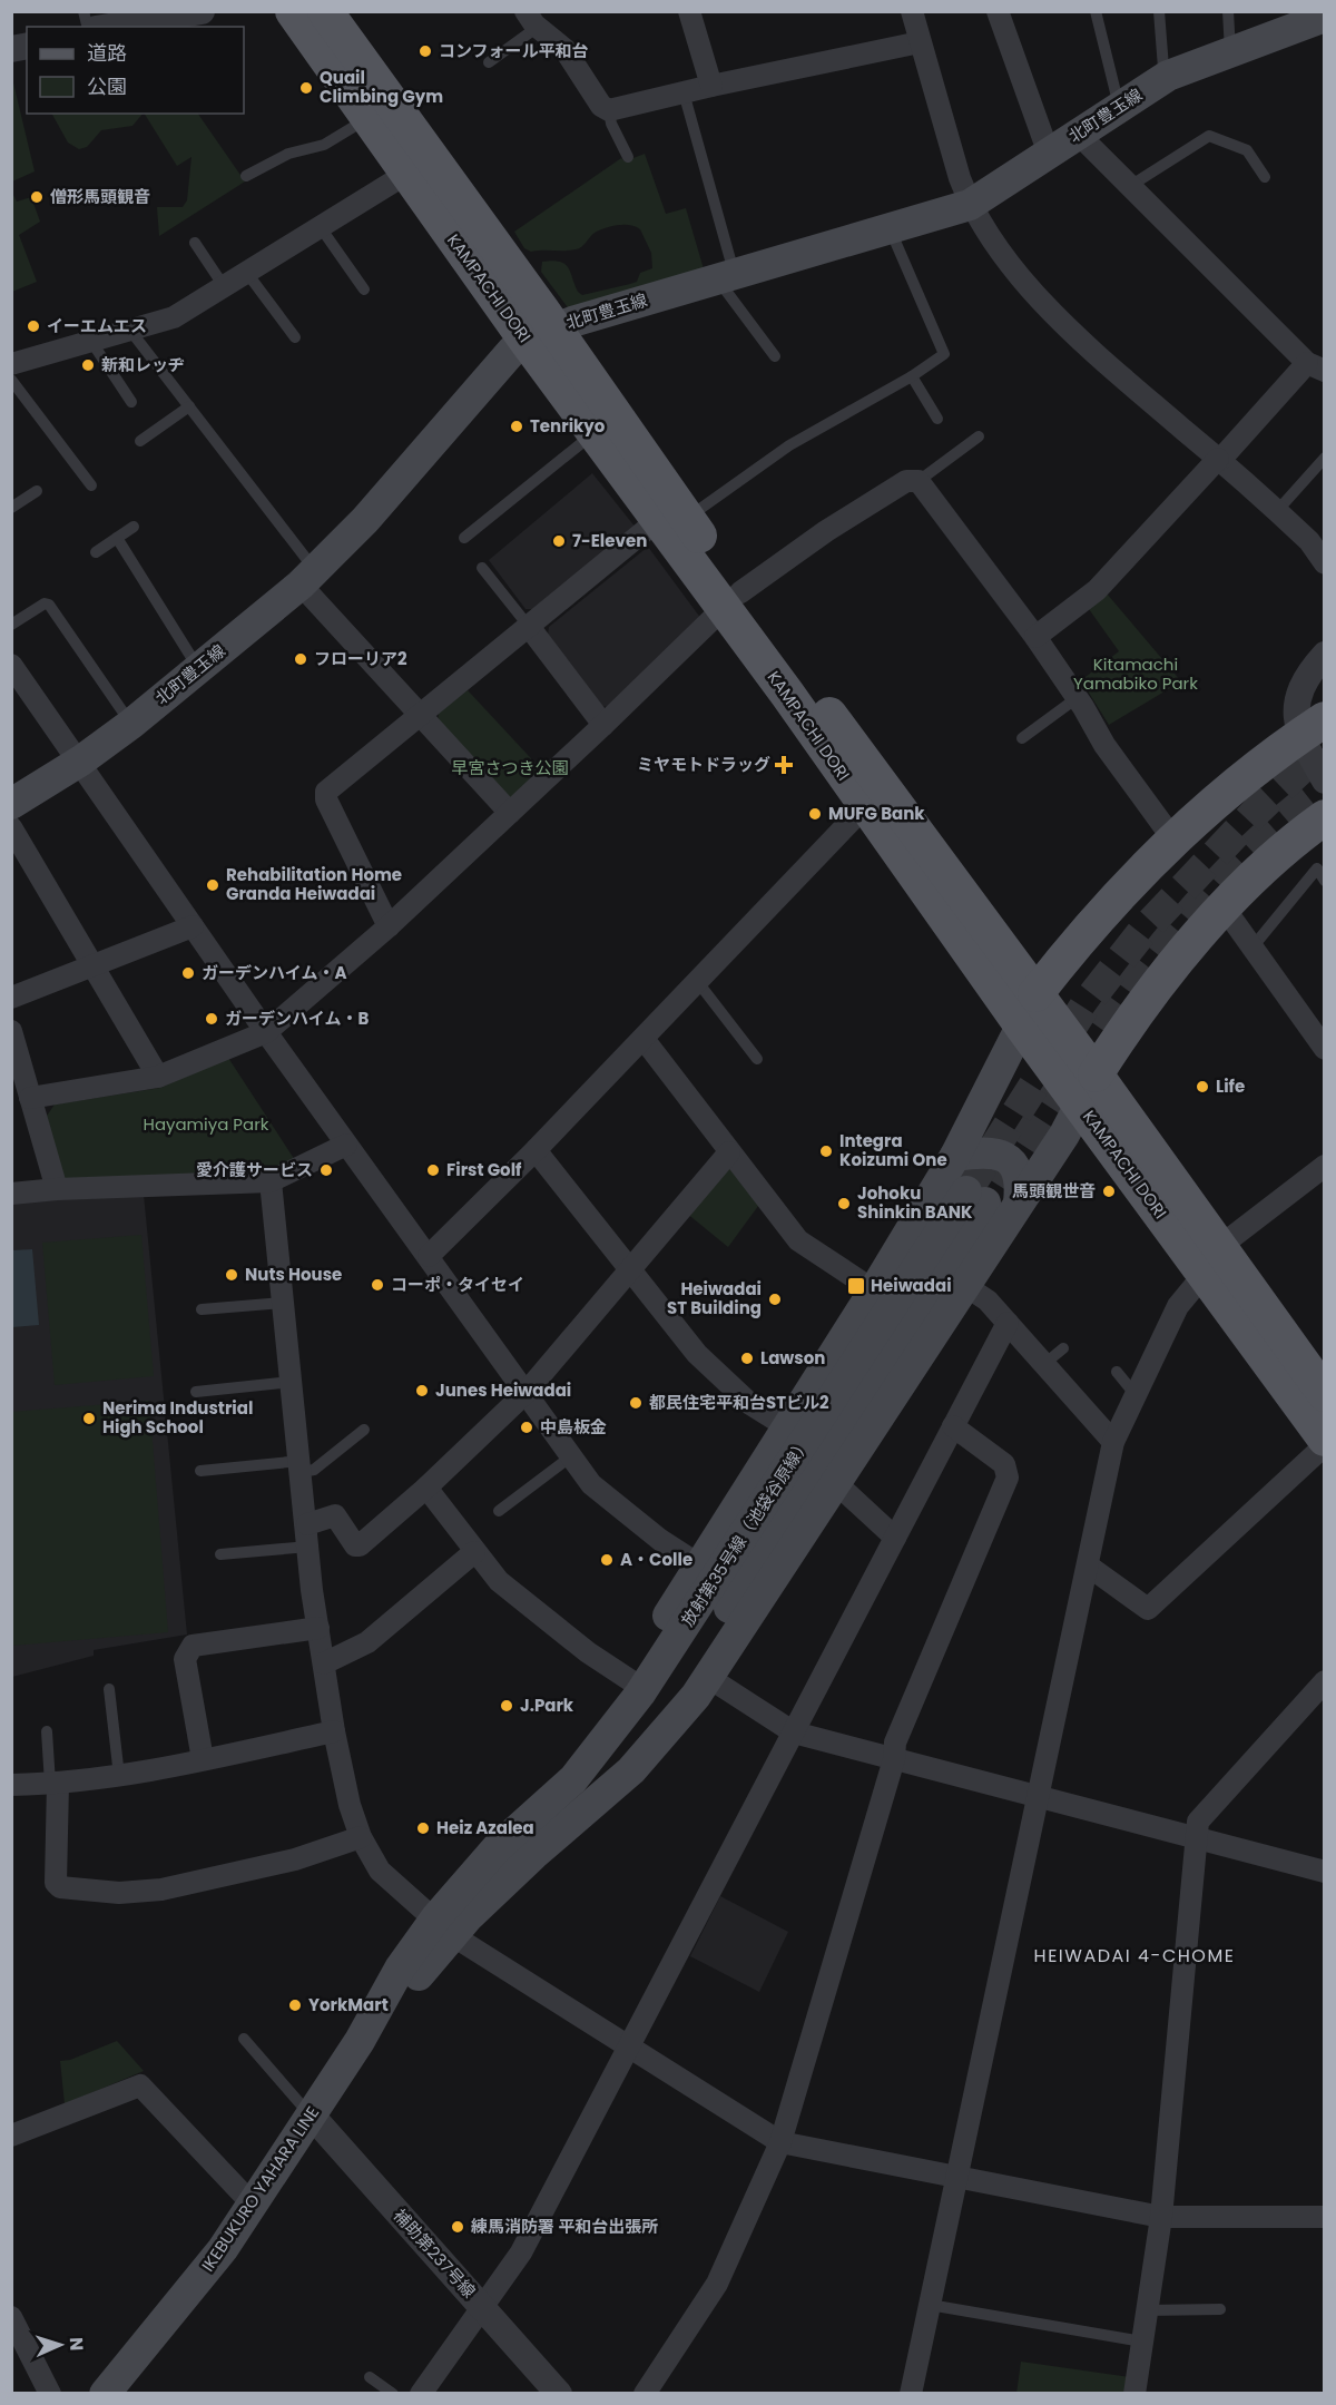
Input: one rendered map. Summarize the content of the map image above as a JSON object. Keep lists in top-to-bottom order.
{
  "streets": {
    "main road": [
      "北町豊玉線",
      "KAMPACHI DORI",
      "放射第35号線（池袋谷原線）",
      "IKEBUKURO YAHARA LINE"
    ],
    "street": ["補助第237号線"]
  },
  "crossings": [
    ["北町豊玉線", "KAMPACHI DORI"],
    ["放射第35号線（池袋谷原線）", "IKEBUKURO YAHARA LINE"],
    ["IKEBUKURO YAHARA LINE", "補助第237号線"]
  ],
  "districts": ["HEIWADAI 4-CHOME"],
  "parks": ["Kitamachi Yamabiko Park", "早宮さつき公園", "Hayamiya Park"],
  "places": {
    "other": [
      "コンフォール平和台",
      "Quail Climbing Gym",
      "僧形馬頭観音",
      "イーエムエス",
      "新和レッヂ",
      "Tenrikyo",
      "7-Eleven",
      "フローリア2",
      "MUFG Bank",
      "Rehabilitation Home Granda Heiwadai",
      "ガーデンハイム・A",
      "ガーデンハイム・B",
      "Life",
      "Integra Koizumi One",
      "愛介護サービス",
      "First Golf",
      "馬頭観世音",
      "Johoku Shinkin BANK",
      "Nuts House",
      "コーポ・タイセイ",
      "Heiwadai ST Building",
      "Lawson",
      "Junes Heiwadai",
      "都民住宅平和台STビル2",
      "Nerima Industrial High School",
      "中島板金",
      "A・Colle",
      "J.Park",
      "Heiz Azalea",
      "YorkMart",
      "練馬消防署 平和台出張所"
    ],
    "health": ["ミヤモトドラッグ"],
    "transit": ["Heiwadai"]
  },
  "legend": ["道路", "公園"],
  "north": "right"
}
